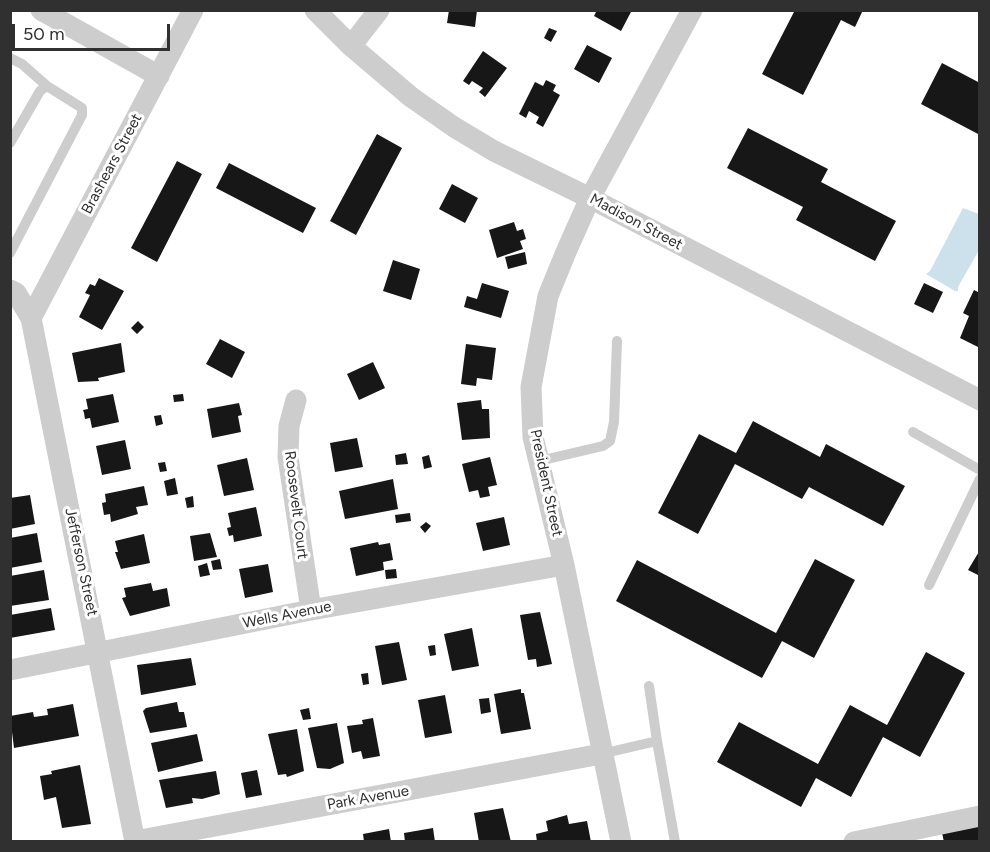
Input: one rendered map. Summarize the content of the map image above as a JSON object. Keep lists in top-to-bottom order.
{
  "streets": {
    "street": [
      "Brashears Street",
      "Madison Street",
      "President Street",
      "Roosevelt Court",
      "Jefferson Street",
      "Wells Avenue",
      "Park Avenue"
    ]
  },
  "crossings": [
    ["Brashears Street", "Jefferson Street"],
    ["Madison Street", "President Street"],
    ["President Street", "Wells Avenue"],
    ["President Street", "Park Avenue"],
    ["Roosevelt Court", "Wells Avenue"],
    ["Jefferson Street", "Wells Avenue"],
    ["Jefferson Street", "Park Avenue"]
  ],
  "scale_bar": "50 m"
}
